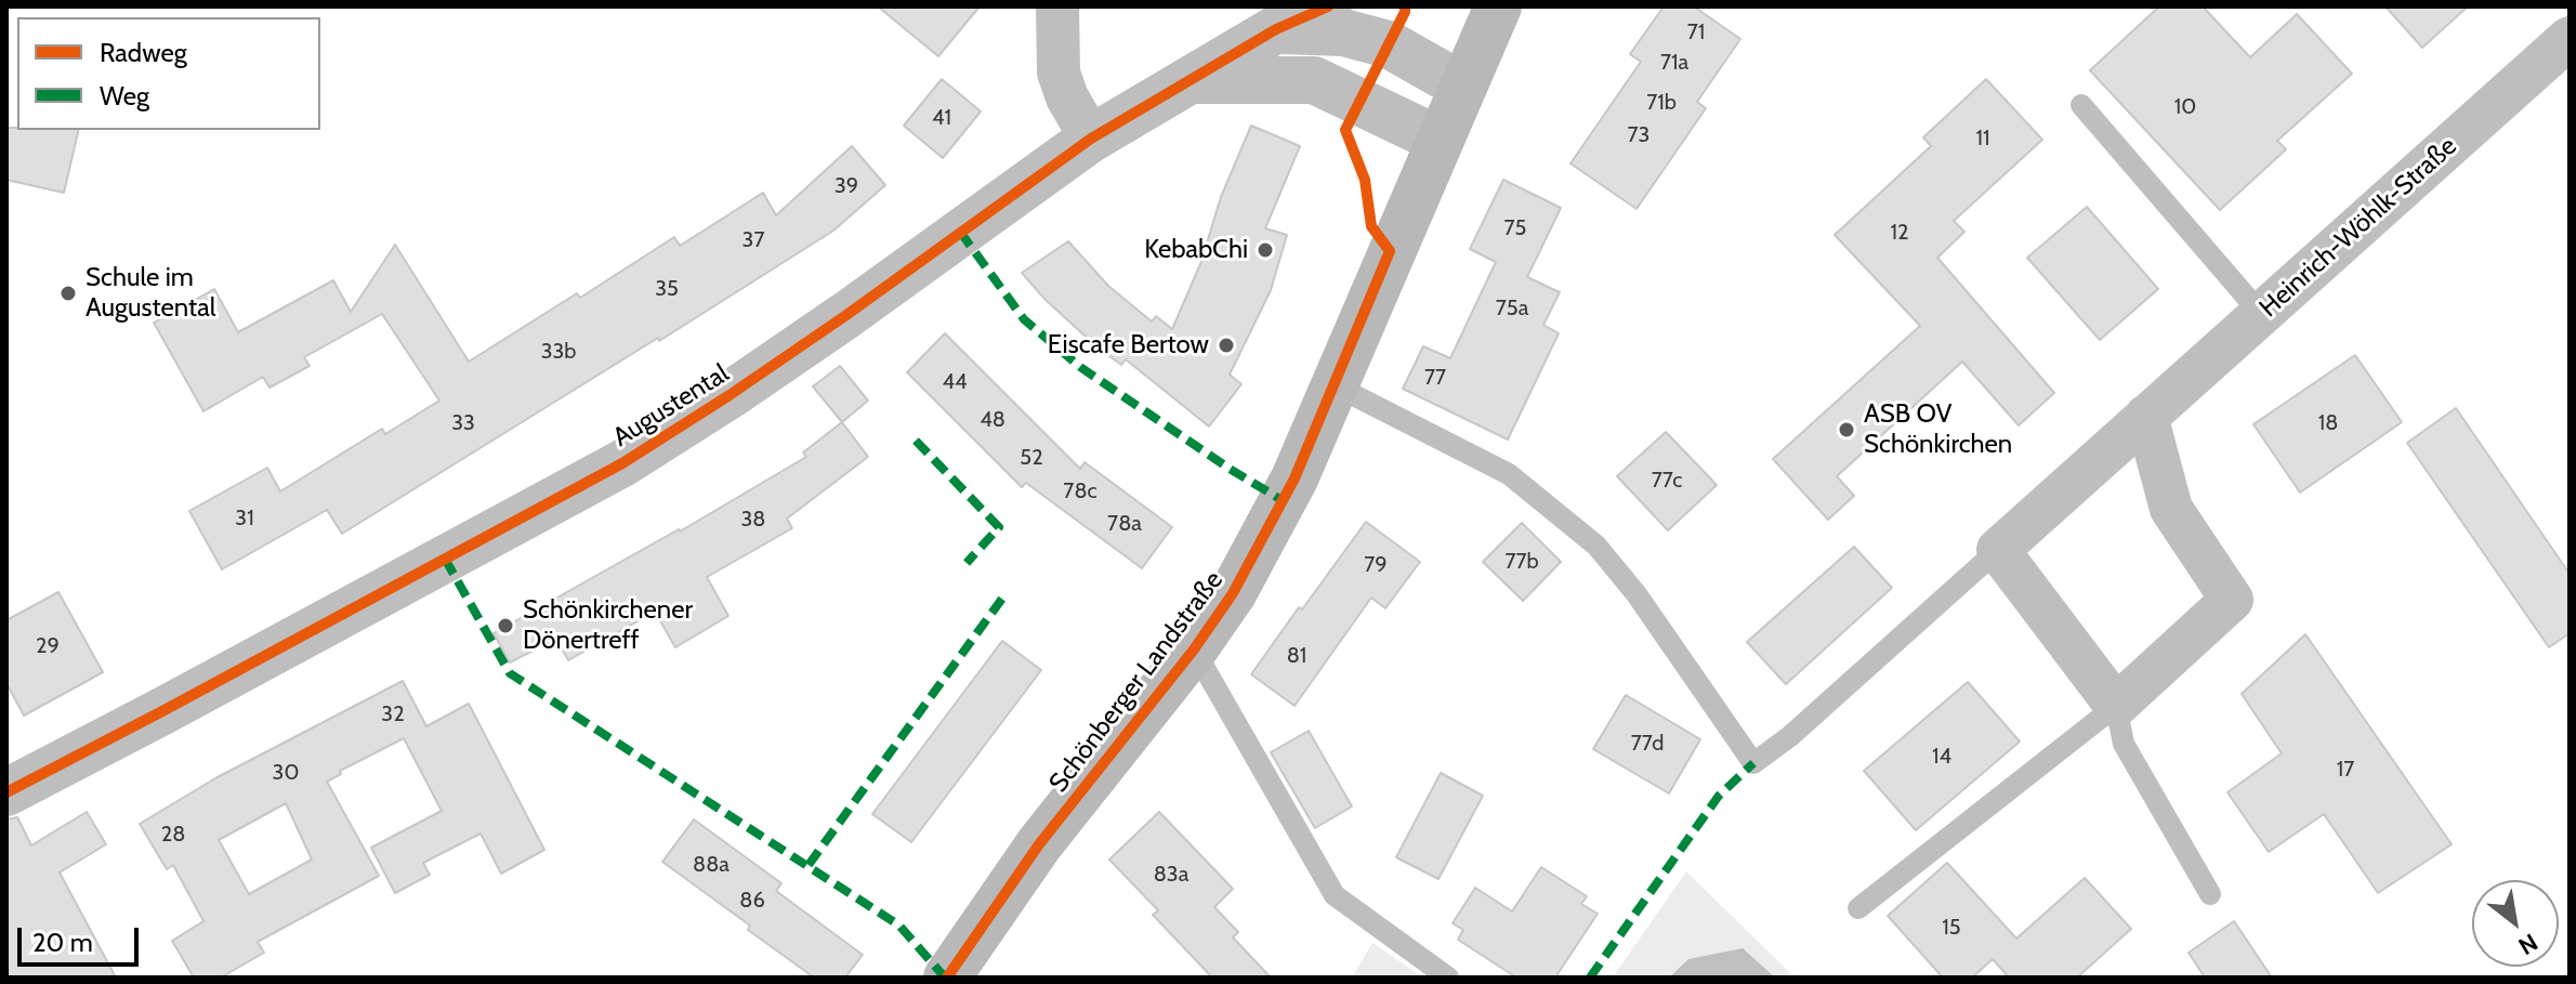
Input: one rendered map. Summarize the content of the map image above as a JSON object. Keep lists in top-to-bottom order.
{
  "streets": {
    "main road": ["Schönberger Landstraße"],
    "street": ["Heinrich-Wöhlk-Straße", "Augustental"]
  },
  "places": [
    "KebabChi",
    "Schule im Augustental",
    "Eiscafe Bertow",
    "ASB OV Schönkirchen",
    "Schönkirchener Dönertreff"
  ],
  "house_numbers": [
    "71",
    "71a",
    "71b",
    "10",
    "41",
    "73",
    "11",
    "39",
    "75",
    "12",
    "37",
    "35",
    "75a",
    "33b",
    "77",
    "44",
    "48",
    "33",
    "18",
    "52",
    "77c",
    "78c",
    "31",
    "38",
    "78a",
    "77b",
    "79",
    "29",
    "81",
    "32",
    "77d",
    "14",
    "17",
    "30",
    "28",
    "88a",
    "83a",
    "86",
    "15"
  ],
  "legend": ["Radweg", "Weg"],
  "scale_bar": "20 m",
  "north": "bottom right"
}
